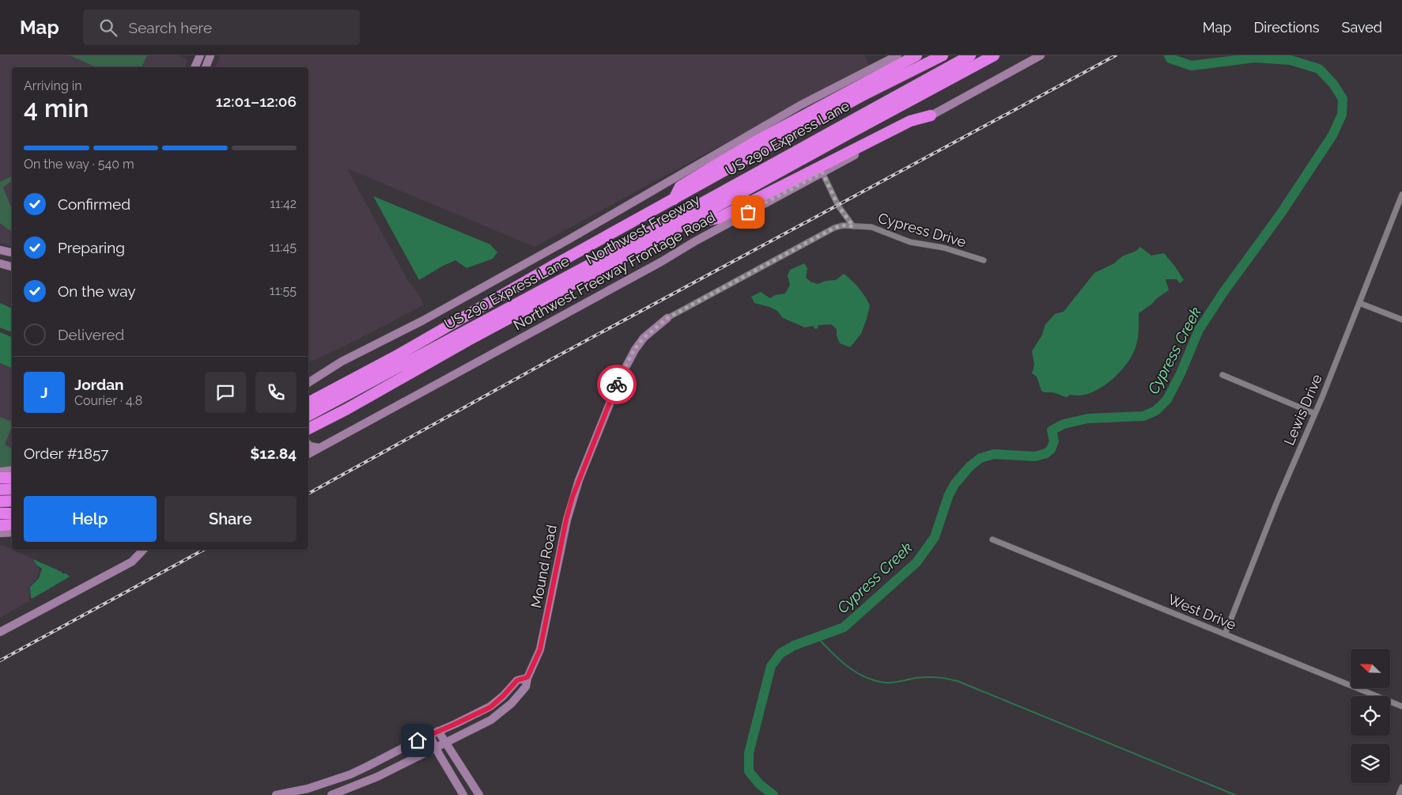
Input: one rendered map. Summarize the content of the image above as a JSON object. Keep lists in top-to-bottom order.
{
  "streets": {
    "highway": ["US 290 Express Lane", "Northwest Freeway"],
    "main road": ["Northwest Freeway Frontage Road", "Mound Road"],
    "street": ["Cypress Drive", "Lewis Drive", "West Drive"]
  },
  "crossings": [
    ["Cypress Drive", "Mound Road"],
    ["Lewis Drive", "West Drive"]
  ],
  "water": ["Cypress Creek"],
  "north": "top left",
  "page": {
    "header": "Map",
    "search": "Search here",
    "nav": ["Map", "Directions", "Saved"],
    "heading": ["4 min", "Arriving in", "12:01–12:06"],
    "panel": [
      "Jordan",
      "Courier · 4.8",
      "Order #1857",
      "$12.84"
    ],
    "bar": "On the way · 540 m",
    "list": [
      ["Confirmed", "11:42"],
      ["Preparing", "11:45"],
      ["On the way", "11:55"],
      "Delivered"
    ],
    "round": "J",
    "buttons": ["Help", "Share"]
  }
}
